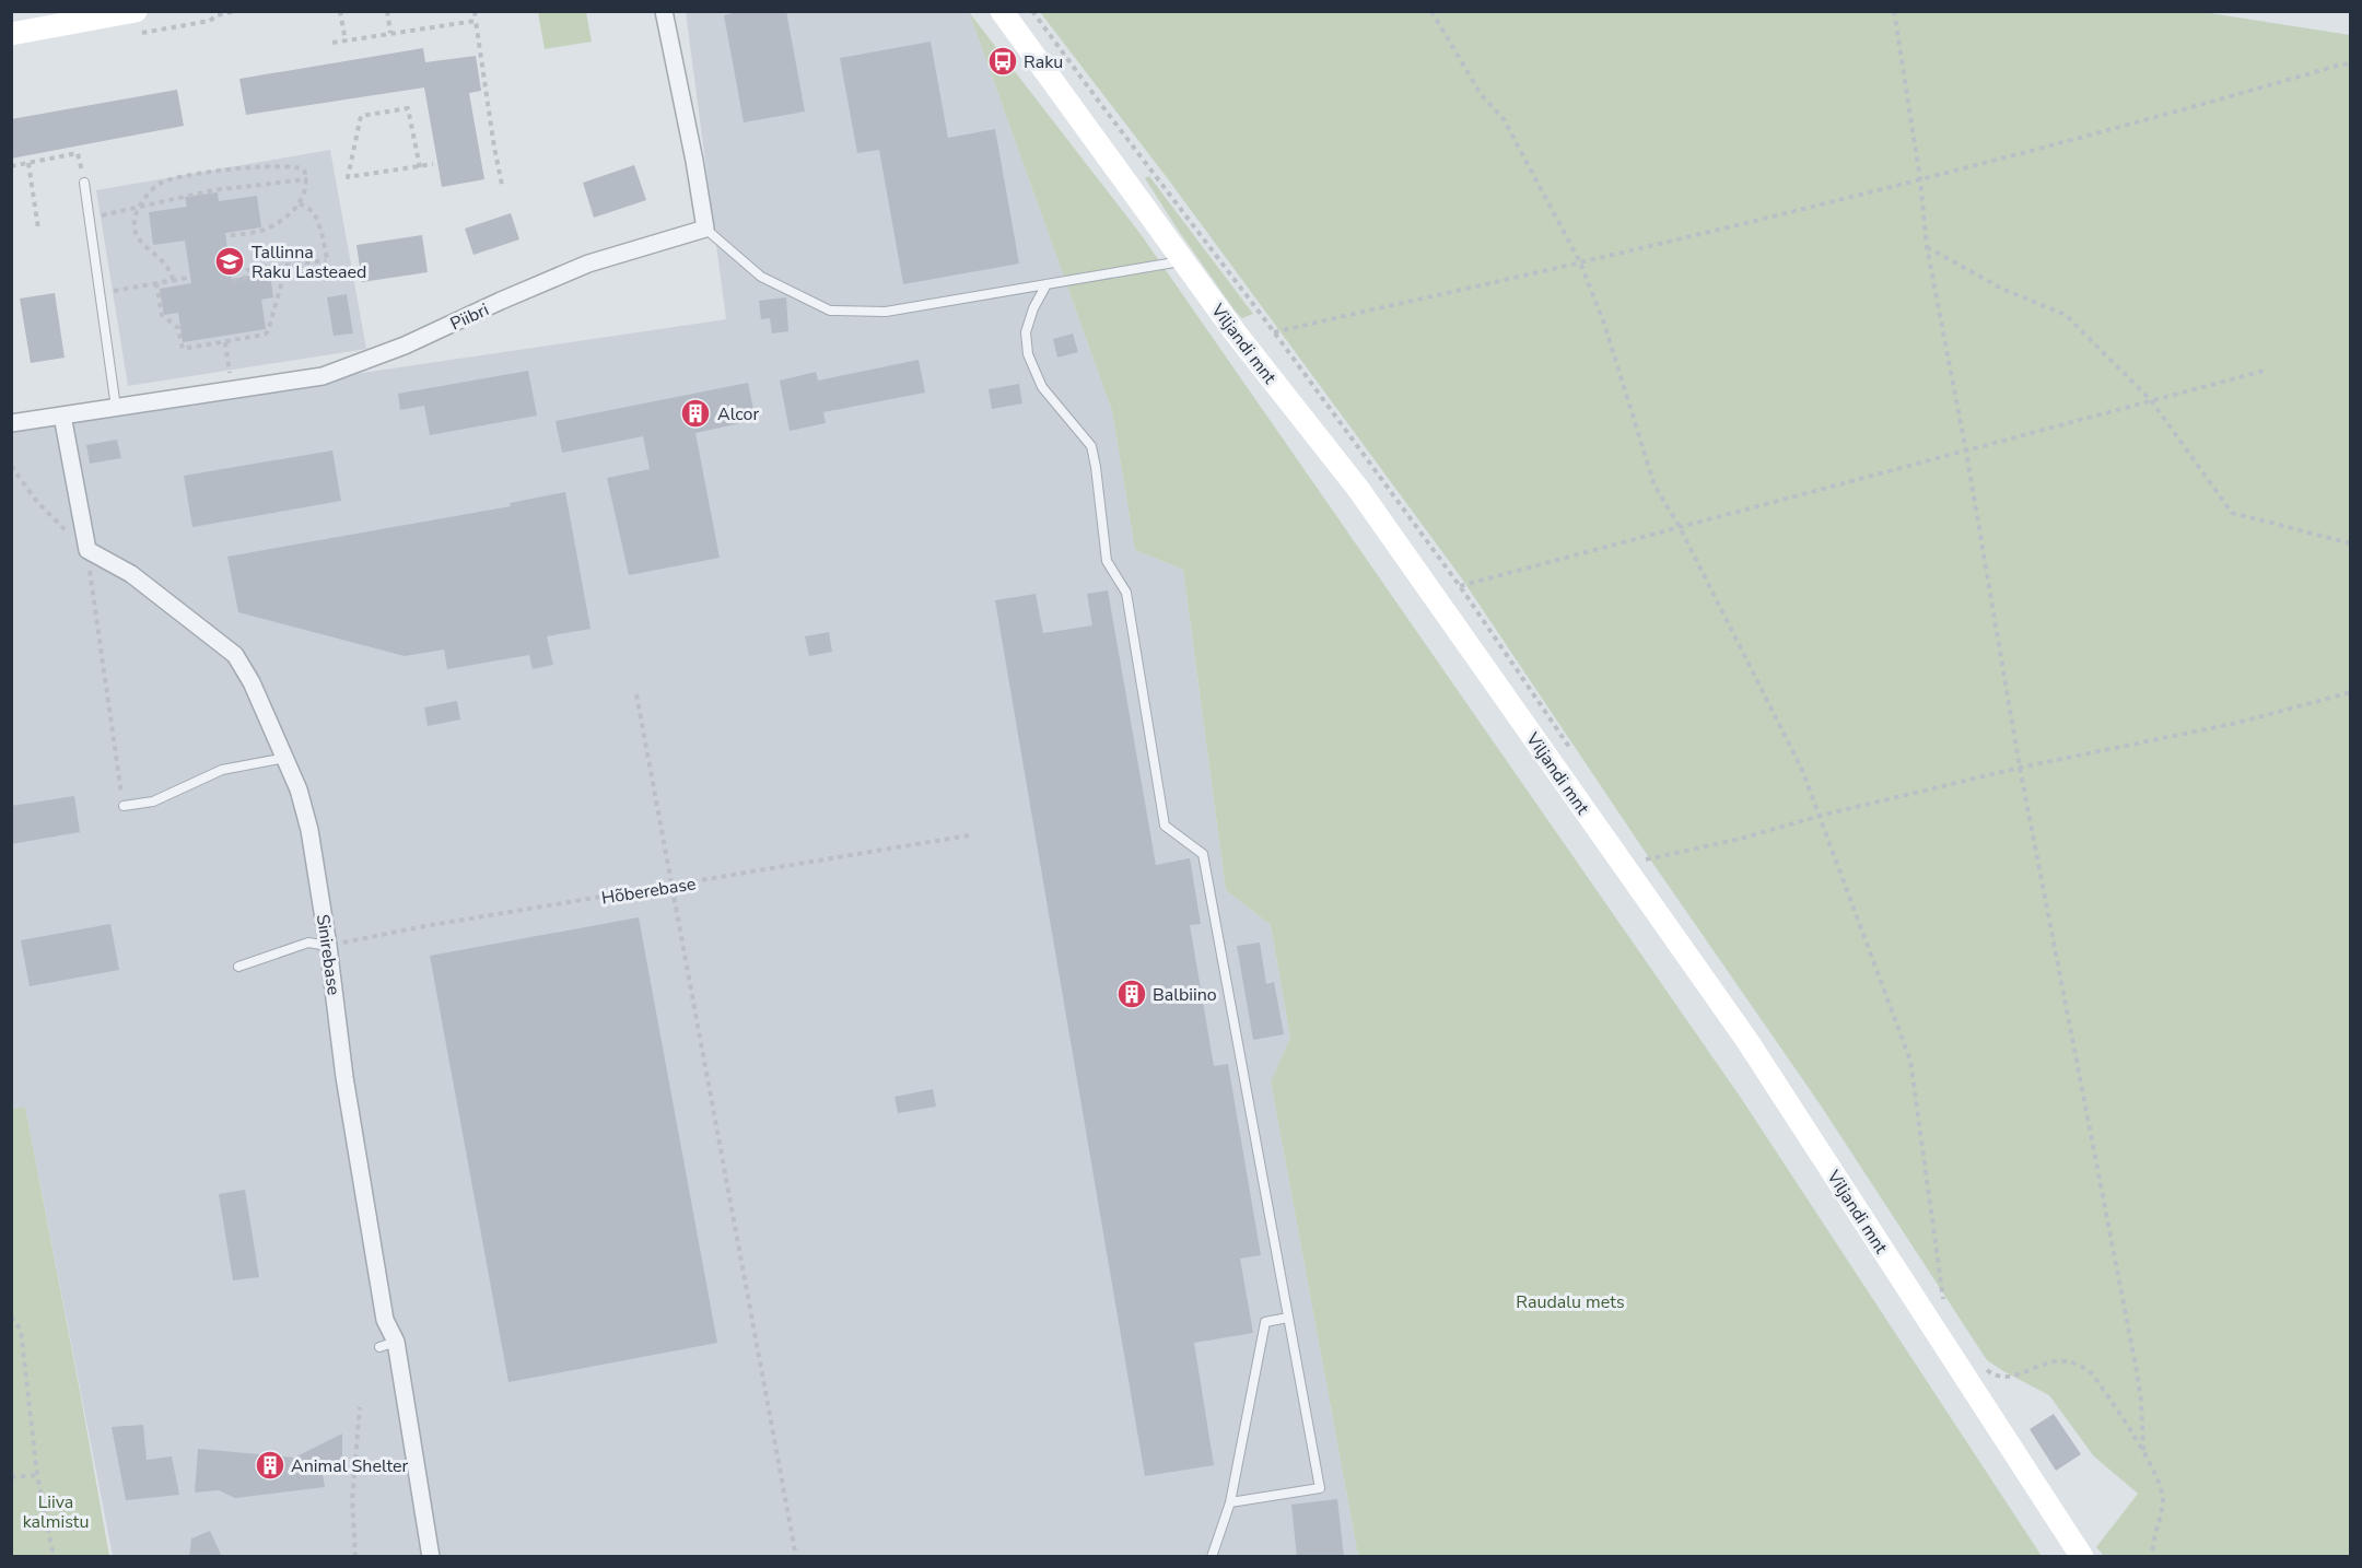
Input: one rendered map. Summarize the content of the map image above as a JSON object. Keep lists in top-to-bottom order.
{
  "streets": {
    "main road": ["Viljandi mnt"],
    "street": ["Piibri", "Sinirebase"],
    "path": ["Hõberebase"]
  },
  "crossings": [
    ["Hõberebase", "Sinirebase"]
  ],
  "parks": ["Raudalu mets", "Liiva kalmistu"],
  "places": {
    "bus stop": ["Raku"],
    "school or university": ["Tallinna Raku Lasteaed"],
    "building": ["Alcor", "Balbiino", "Animal Shelter"]
  }
}
